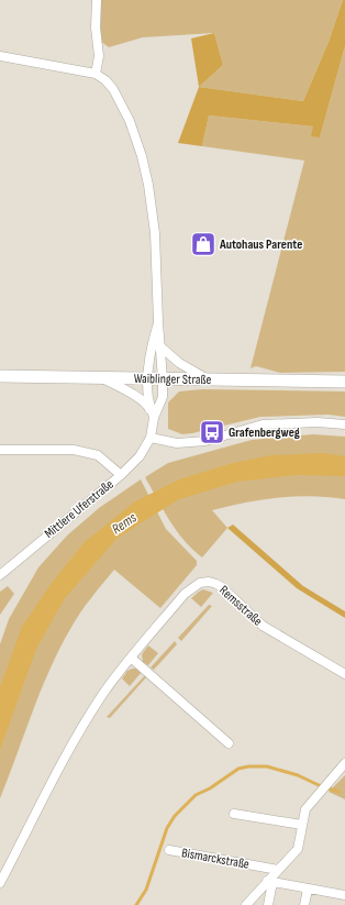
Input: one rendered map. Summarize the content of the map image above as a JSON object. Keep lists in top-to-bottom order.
{
  "streets": {
    "main road": ["Waiblinger Straße"],
    "street": ["Mittlere Uferstraße", "Remsstraße", "Bismarckstraße"]
  },
  "crossings": [
    ["Waiblinger Straße", "Mittlere Uferstraße"]
  ],
  "water": ["Rems"],
  "places": {
    "shop": ["Autohaus Parente"],
    "bus stop": ["Grafenbergweg"]
  }
}
